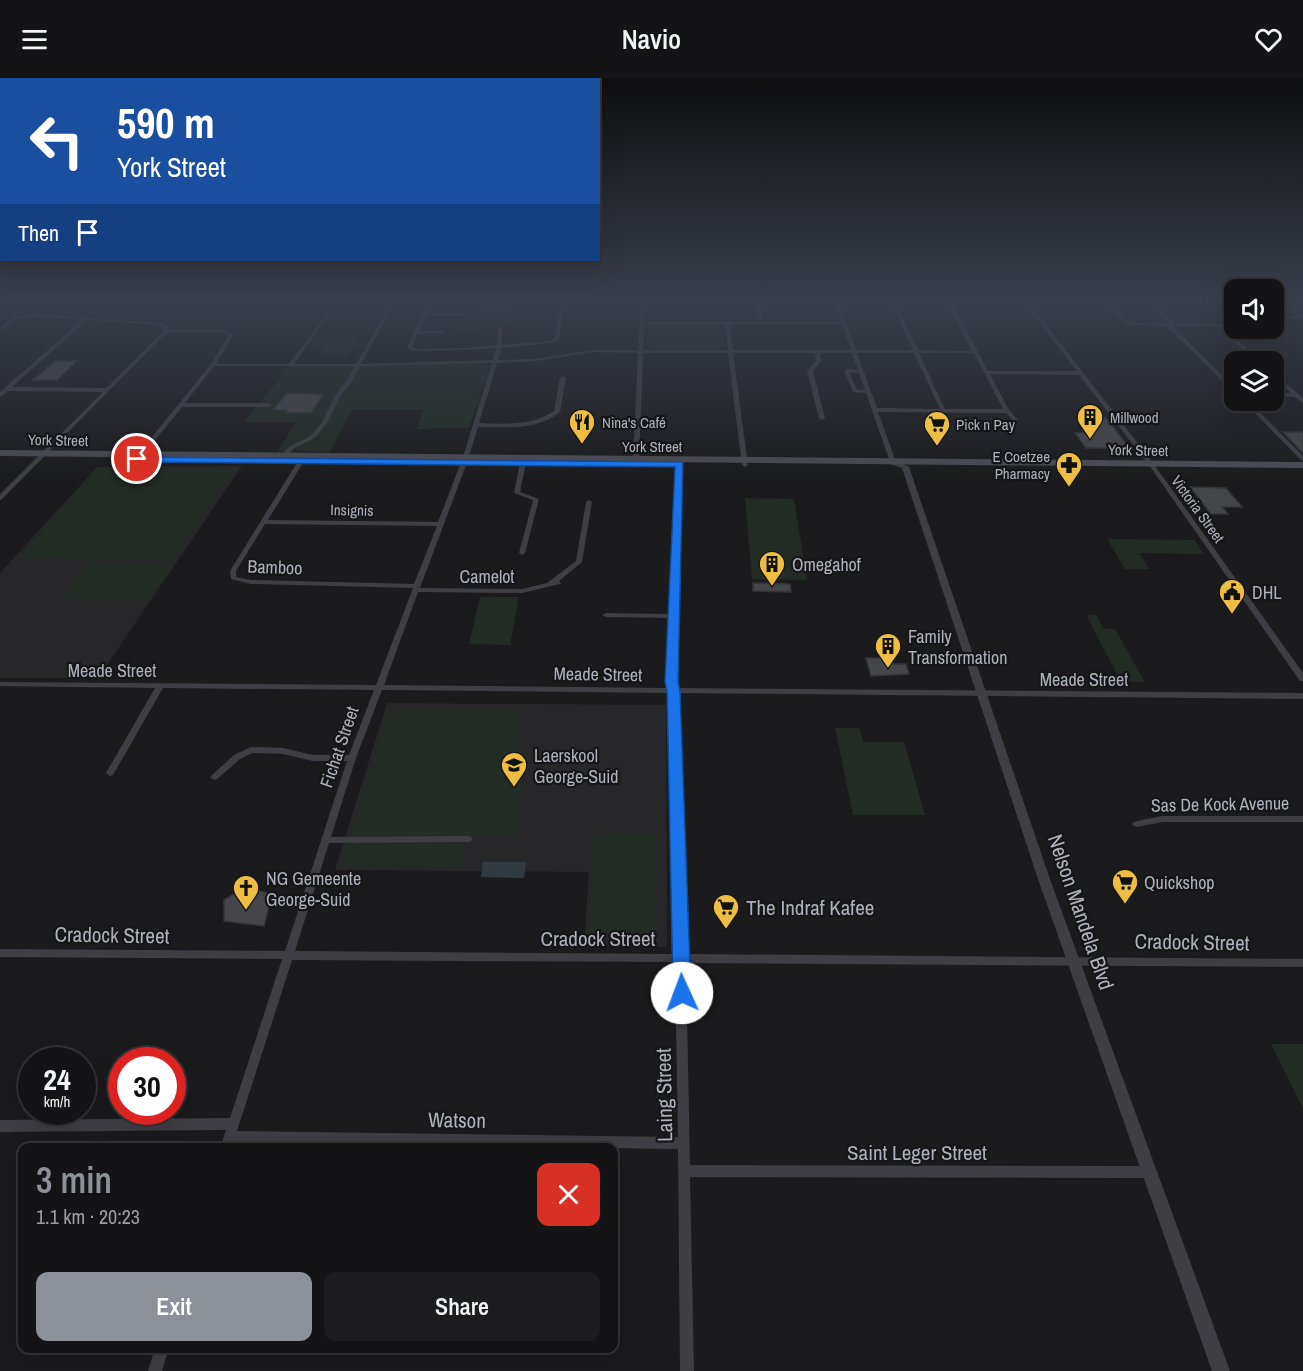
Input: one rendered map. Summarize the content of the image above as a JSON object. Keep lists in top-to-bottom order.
{
  "streets": {
    "main road": ["York Street"],
    "street": [
      "Victoria Street",
      "Insignis",
      "Bamboo",
      "Camelot",
      "Meade Street",
      "Fichat Street",
      "Sas De Kock Avenue",
      "Nelson Mandela Blvd",
      "Cradock Street",
      "Laing Street",
      "Watson",
      "Saint Leger Street"
    ]
  },
  "crossings": [
    ["York Street", "Victoria Street"],
    ["York Street", "Bamboo"],
    ["York Street", "Fichat Street"],
    ["York Street", "Nelson Mandela Blvd"],
    ["York Street", "Laing Street"],
    ["Insignis", "Bamboo"],
    ["Insignis", "Fichat Street"],
    ["Bamboo", "Camelot"],
    ["Bamboo", "Fichat Street"],
    ["Camelot", "Fichat Street"],
    ["Meade Street", "Fichat Street"],
    ["Meade Street", "Nelson Mandela Blvd"],
    ["Meade Street", "Laing Street"],
    ["Fichat Street", "Cradock Street"],
    ["Fichat Street", "Watson"],
    ["Nelson Mandela Blvd", "Cradock Street"],
    ["Nelson Mandela Blvd", "Saint Leger Street"],
    ["Cradock Street", "Laing Street"],
    ["Laing Street", "Watson"],
    ["Laing Street", "Saint Leger Street"]
  ],
  "places": {
    "building": ["Millwood", "Omegahof", "Family Transformation"],
    "restaurant": ["Nina's Café"],
    "supermarket": ["Pick n Pay", "Quickshop", "The Indraf Kafee"],
    "pharmacy": ["E Coetzee Pharmacy"],
    "public building": ["DHL"],
    "school or university": ["Laerskool George-Suid"],
    "church": ["NG Gemeente George-Suid"]
  },
  "page": {
    "header": "Navio",
    "turn": ["590 m", "York Street"],
    "then": "Then",
    "speed": "24 km/h",
    "limit": "30",
    "heading": ["3 min", "1.1 km · 20:23"],
    "buttons": ["Exit", "Share"]
  }
}
